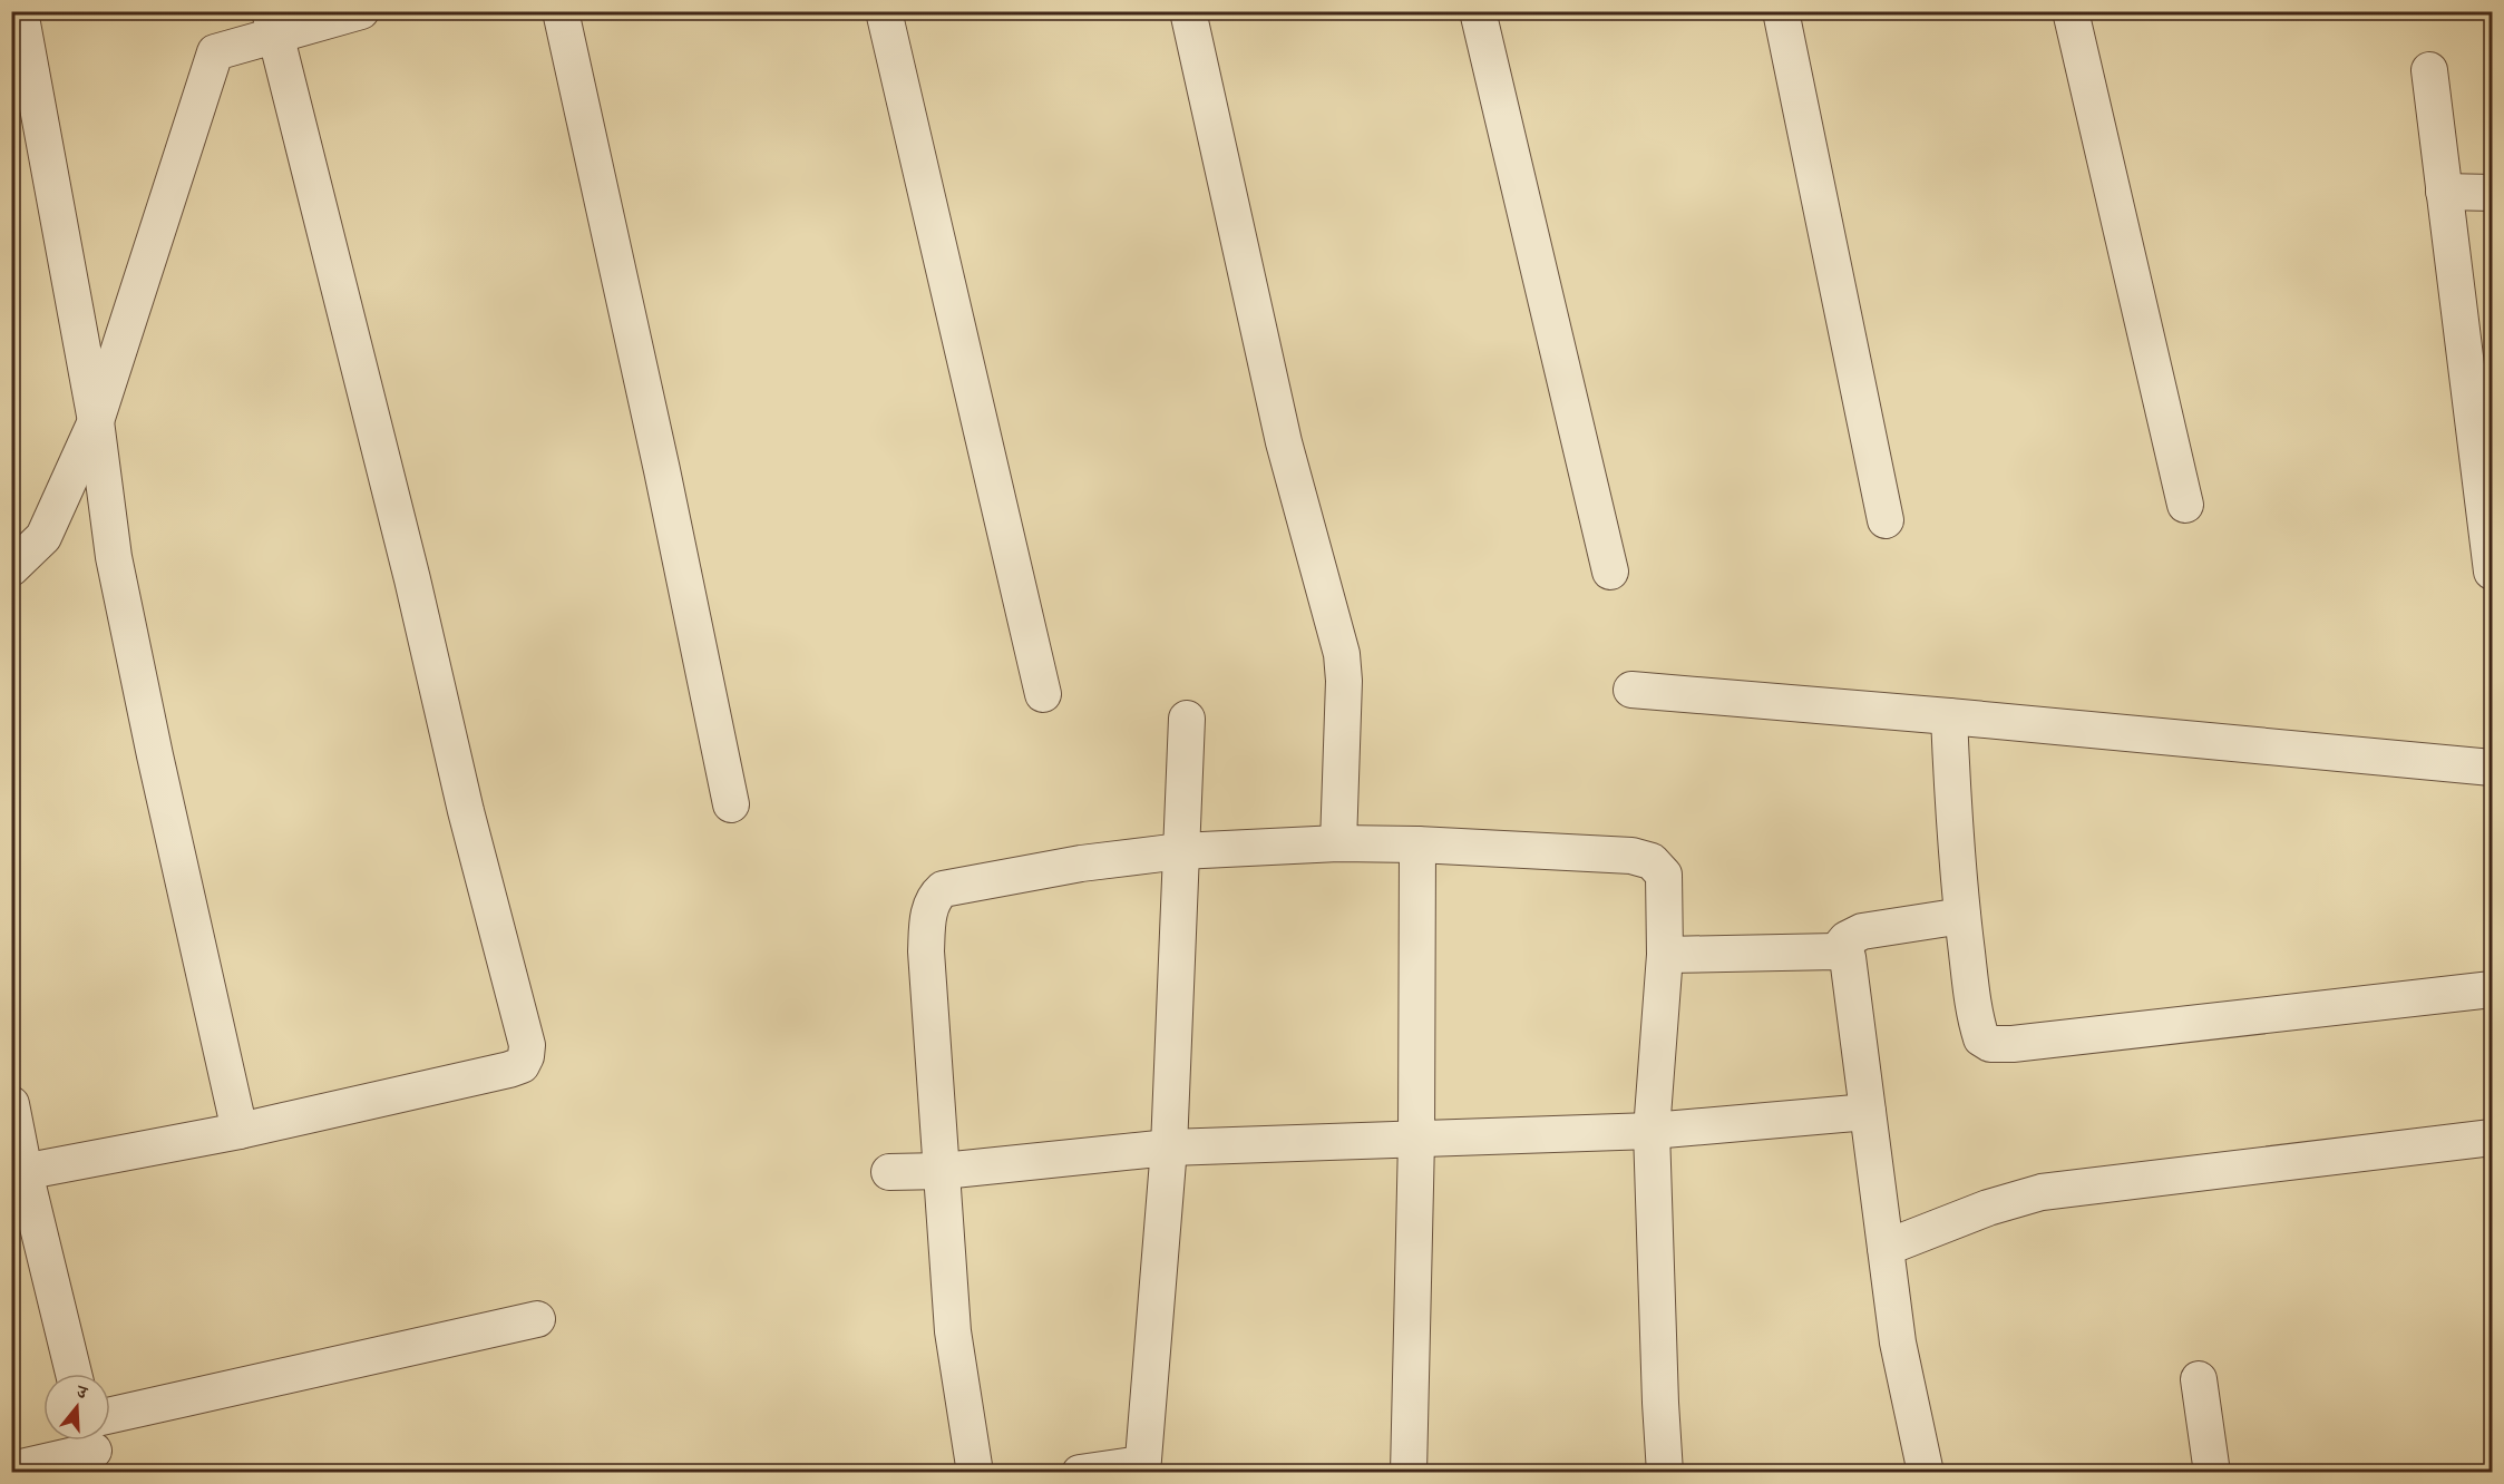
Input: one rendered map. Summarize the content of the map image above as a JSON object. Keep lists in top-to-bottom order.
{
  "north": "top"
}
